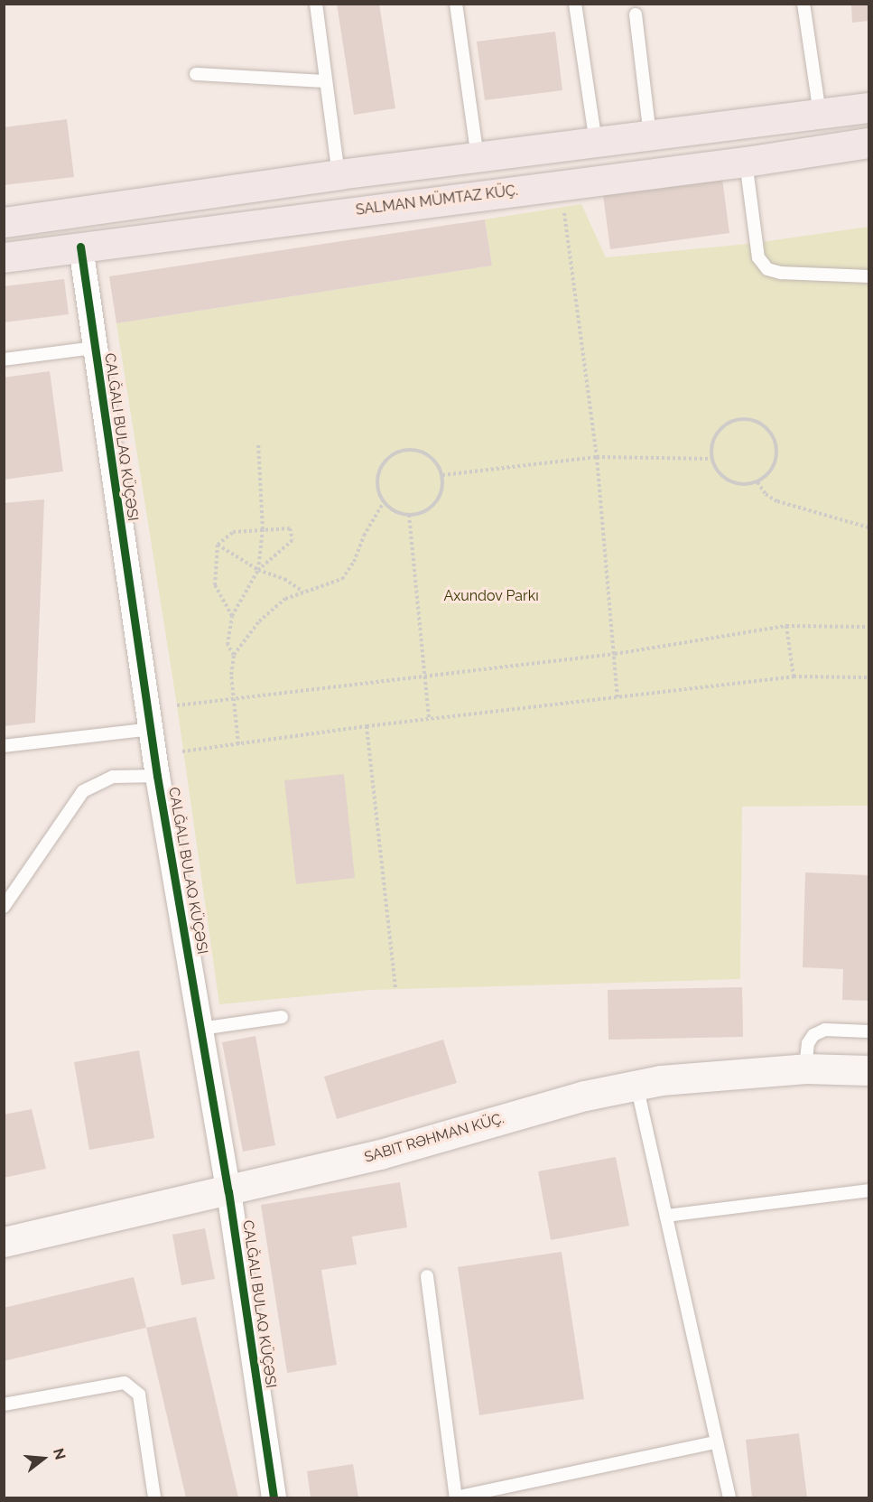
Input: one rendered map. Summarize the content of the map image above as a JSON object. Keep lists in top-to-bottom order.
{
  "streets": {
    "highway": ["SALMAN MÜMTAZ KÜÇ."],
    "main road": ["SABIT RƏHMAN KÜÇ."],
    "cycle path": ["CALĞALI BULAQ KÜÇƏSI"]
  },
  "parks": ["Axundov Parkı"],
  "north": "right"
}
